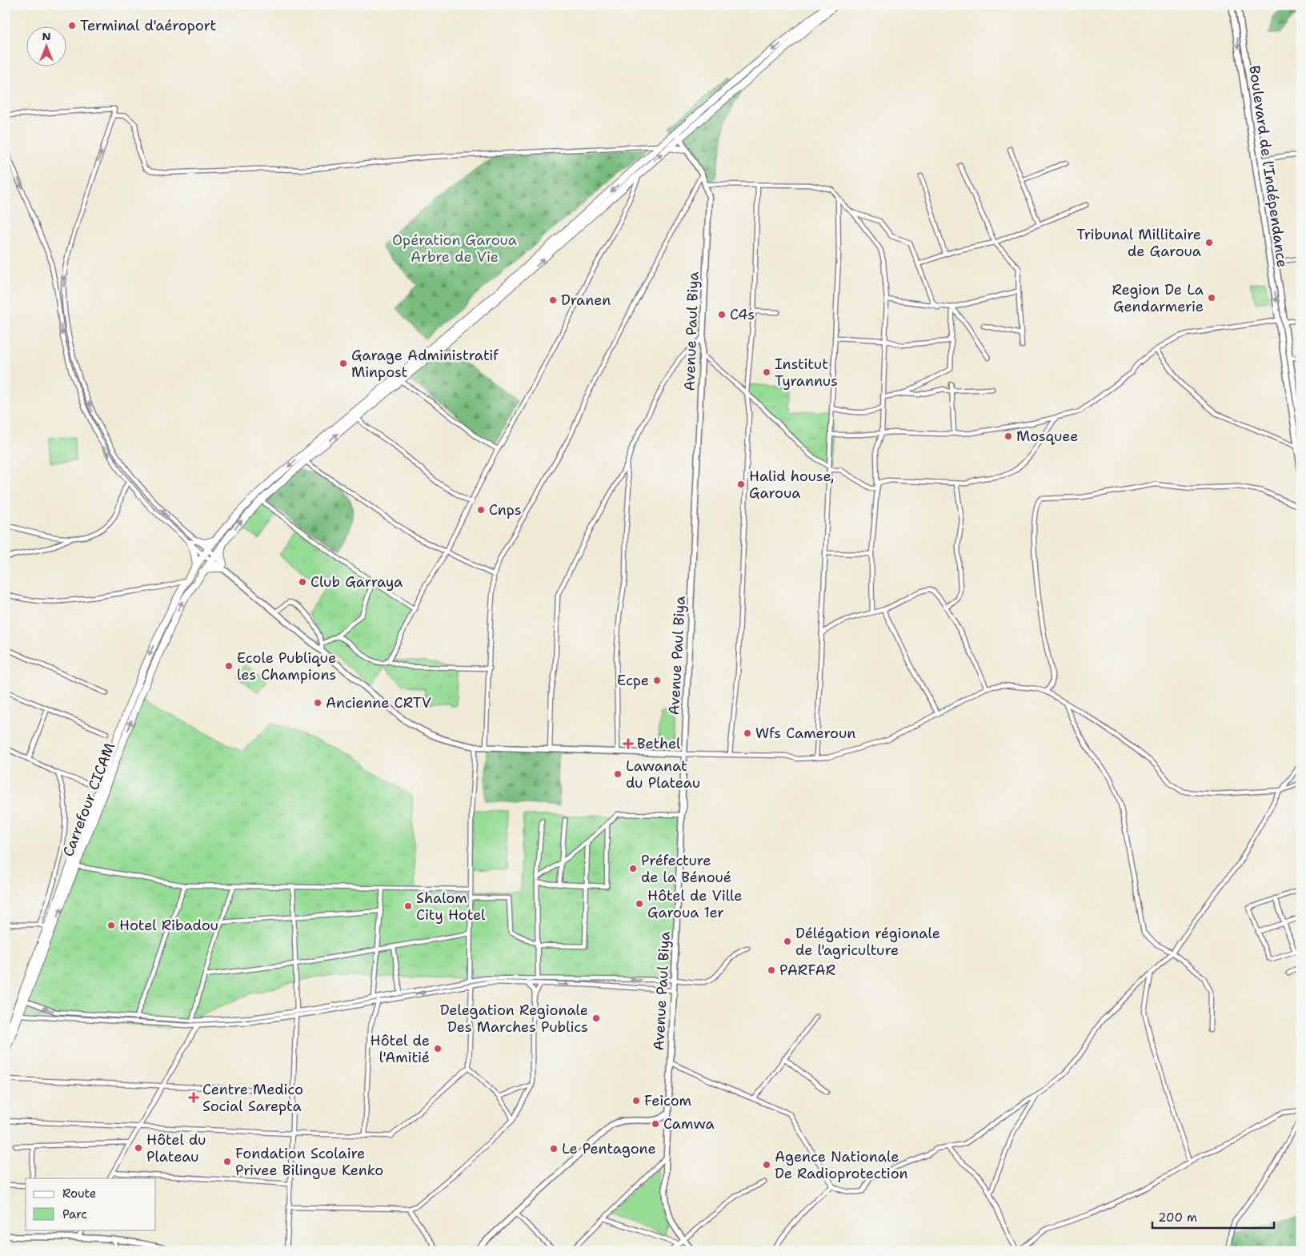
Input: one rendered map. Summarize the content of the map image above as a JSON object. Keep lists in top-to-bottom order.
{
  "streets": {
    "main road": ["Boulevard de l'Indépendance", "Avenue Paul Biya", "Carrefour CICAM"]
  },
  "crossings": [
    ["Avenue Paul Biya", "Carrefour CICAM"]
  ],
  "parks": ["Opération Garoua Arbre de Vie"],
  "places": {
    "other": [
      "Terminal d'aéroport",
      "Tribunal Millitaire de Garoua",
      "Region De La Gendarmerie",
      "Dranen",
      "C4s",
      "Garage Administratif Minpost",
      "Institut Tyrannus",
      "Mosquee",
      "Halid house, Garoua",
      "Cnps",
      "Club Garraya",
      "Ecole Publique les Champions",
      "Ecpe",
      "Ancienne CRTV",
      "Wfs Cameroun",
      "Lawanat du Plateau",
      "Préfecture de la Bénoué",
      "Hôtel de Ville Garoua 1er",
      "Shalom City Hotel",
      "Hotel Ribadou",
      "Délégation régionale de l'agriculture",
      "PARFAR",
      "Delegation Regionale Des Marches Publics",
      "Hôtel de l'Amitié",
      "Feicom",
      "Camwa",
      "Hôtel du Plateau",
      "Le Pentagone",
      "Fondation Scolaire Privee Bilingue Kenko",
      "Agence Nationale De Radioprotection"
    ],
    "health": ["Bethel", "Centre Medico Social Sarepta"]
  },
  "legend": ["Route", "Parc"],
  "scale_bar": "200 m",
  "north": "top"
}
